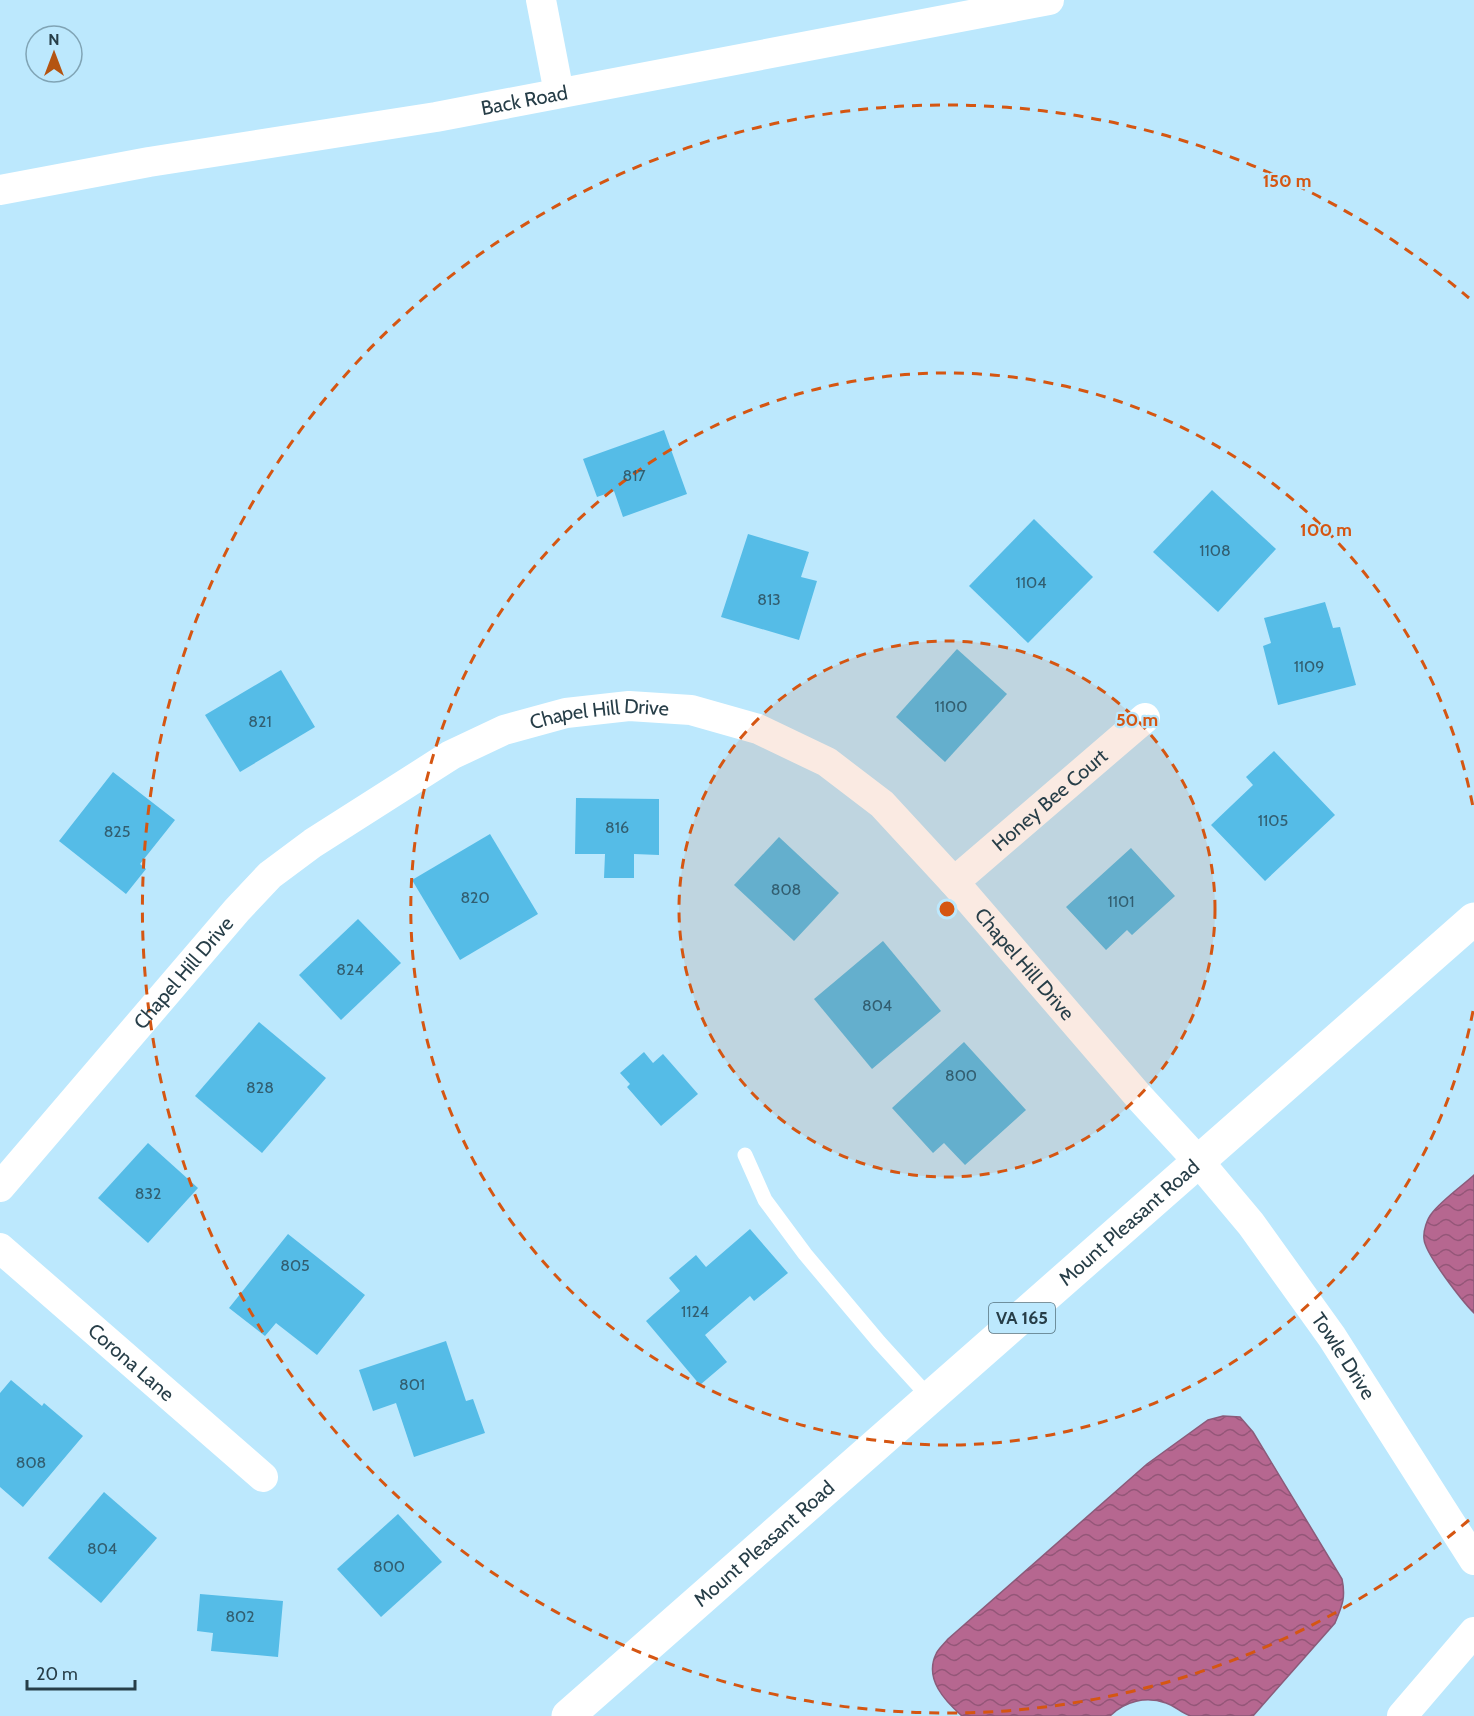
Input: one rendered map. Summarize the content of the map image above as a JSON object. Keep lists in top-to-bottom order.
{
  "streets": {
    "highway": ["Mount Pleasant Road", "VA 165"],
    "street": [
      "Back Road",
      "Chapel Hill Drive",
      "Honey Bee Court",
      "Towle Drive",
      "Corona Lane"
    ]
  },
  "crossings": [
    ["Chapel Hill Drive", "Honey Bee Court"],
    ["Chapel Hill Drive", "Mount Pleasant Road"],
    ["Chapel Hill Drive", "Towle Drive"],
    ["Mount Pleasant Road", "Towle Drive"]
  ],
  "house_numbers": [
    "817",
    "1108",
    "1104",
    "813",
    "1109",
    "1100",
    "821",
    "1105",
    "816",
    "825",
    "808",
    "820",
    "1101",
    "824",
    "804",
    "800",
    "828",
    "832",
    "805",
    "1124",
    "801",
    "808",
    "804",
    "800",
    "802"
  ],
  "scale_bar": "20 m",
  "north": "top",
  "rings": ["150 m", "100 m", "50 m"]
}
